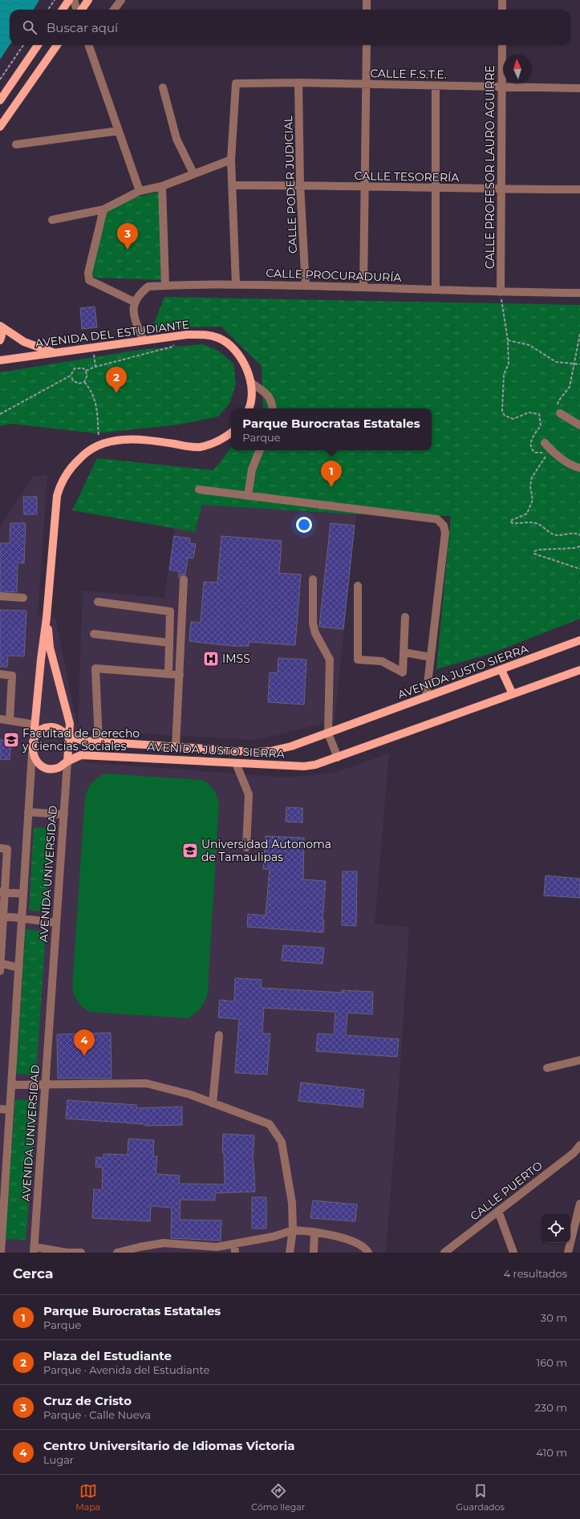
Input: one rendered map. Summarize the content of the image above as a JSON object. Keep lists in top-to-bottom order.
{
  "streets": {
    "main road": ["AVENIDA DEL ESTUDIANTE", "AVENIDA JUSTO SIERRA", "AVENIDA UNIVERSIDAD"],
    "street": [
      "CALLE F.S.T.E.",
      "CALLE PROFESOR LAURO AGUIRRE",
      "CALLE TESORERÍA",
      "CALLE PODER JUDICIAL",
      "CALLE PROCURADURÍA",
      "CALLE PUERTO"
    ]
  },
  "crossings": [
    ["CALLE F.S.T.E.", "CALLE PROFESOR LAURO AGUIRRE"],
    ["CALLE F.S.T.E.", "CALLE PODER JUDICIAL"],
    ["CALLE PROFESOR LAURO AGUIRRE", "CALLE TESORERÍA"],
    ["CALLE PROFESOR LAURO AGUIRRE", "CALLE PROCURADURÍA"],
    ["CALLE TESORERÍA", "CALLE PODER JUDICIAL"],
    ["CALLE PODER JUDICIAL", "CALLE PROCURADURÍA"],
    ["AVENIDA JUSTO SIERRA", "AVENIDA UNIVERSIDAD"]
  ],
  "places": {
    "hospital": ["IMSS"],
    "school or university": ["Facultad de Derecho y Ciencias Sociales", "Universidad Autonoma de Tamaulipas"]
  },
  "north": "top",
  "page": {
    "search": "Buscar aquí",
    "pins": [
      "3",
      "2",
      "1",
      "4"
    ],
    "popup": ["Parque Burocratas Estatales", "Parque"],
    "heading": ["Cerca", "4 resultados"],
    "list": [
      {
        "mark": "1",
        "name": "Parque Burocratas Estatales",
        "note": "Parque",
        "value": "30 m"
      },
      {
        "mark": "2",
        "name": "Plaza del Estudiante",
        "note": "Parque · Avenida del Estudiante",
        "value": "160 m"
      },
      {
        "mark": "3",
        "name": "Cruz de Cristo",
        "note": "Parque · Calle Nueva",
        "value": "230 m"
      },
      {
        "mark": "4",
        "name": "Centro Universitario de Idiomas Victoria",
        "note": "Lugar",
        "value": "410 m"
      }
    ],
    "nav": ["Mapa", "Cómo llegar", "Guardados"]
  }
}
